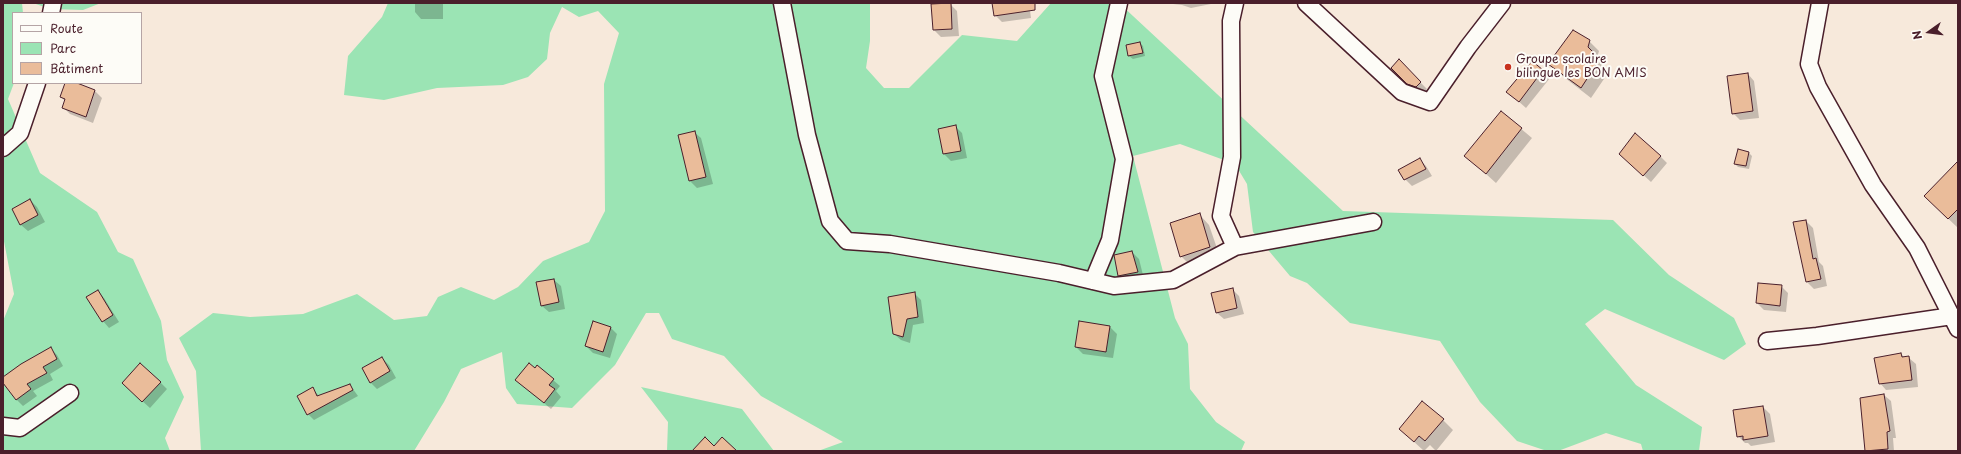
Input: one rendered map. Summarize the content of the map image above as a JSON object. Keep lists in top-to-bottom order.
{
  "places": ["Groupe scolaire bilingue les BON AMIS"],
  "legend": ["Route", "Parc", "Bâtiment"],
  "north": "left"
}
